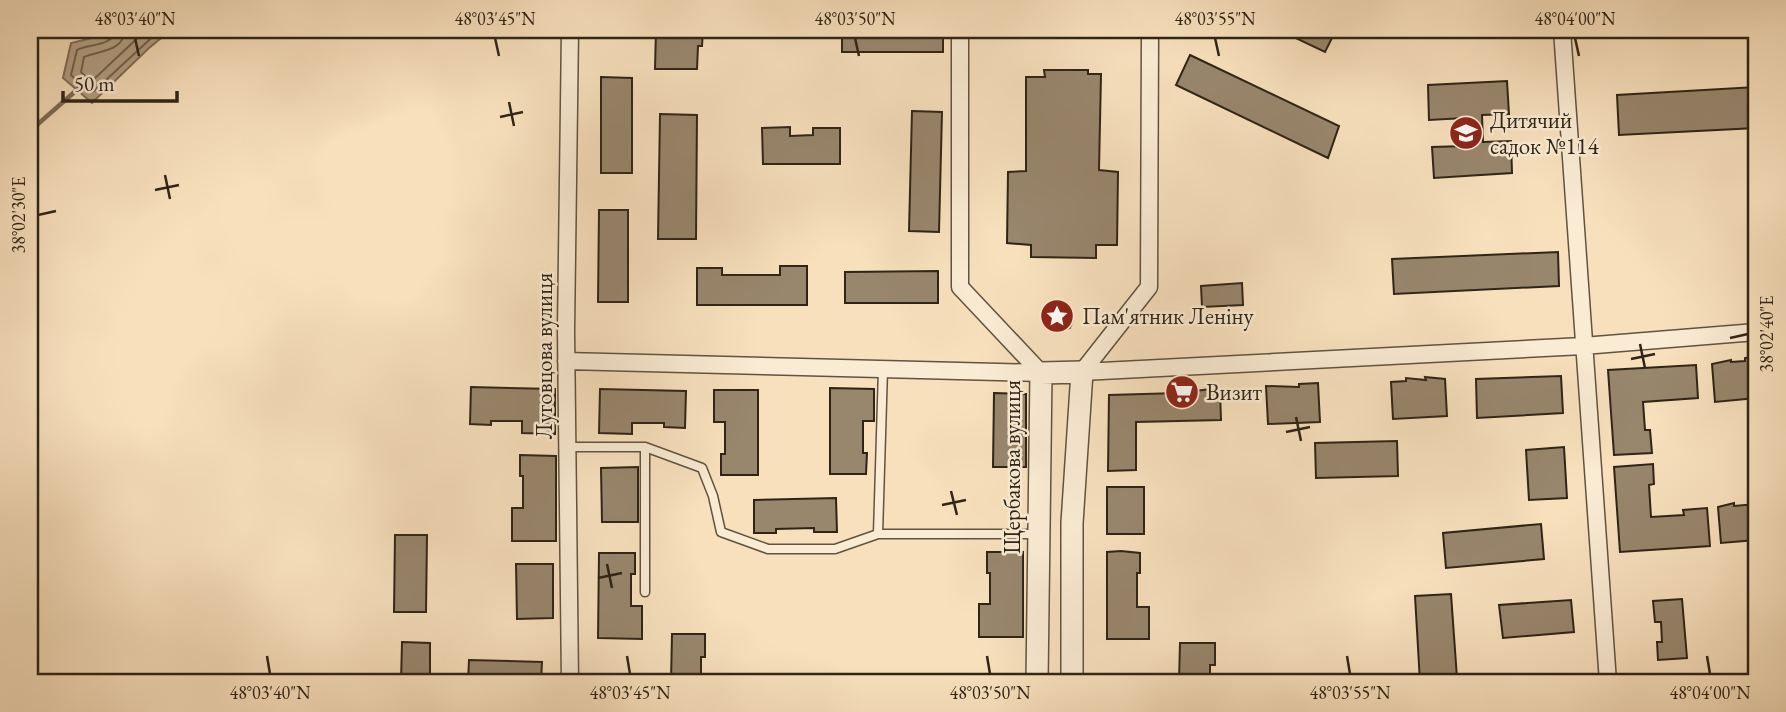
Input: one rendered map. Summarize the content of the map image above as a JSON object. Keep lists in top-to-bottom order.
{
  "streets": {
    "street": ["Луговцова вулиця", "Щербакова вулиця"]
  },
  "places": {
    "school or university": ["Дитячий садок №114"],
    "place": ["Пам'ятник Леніну"],
    "supermarket": ["Визит"]
  },
  "scale_bar": "50 m",
  "coordinates": [
    "48°03'40\"N",
    "48°03'45\"N",
    "48°03'50\"N",
    "48°03'55\"N",
    "48°04'00\"N",
    "38°02'30\"E",
    "38°02'40\"E"
  ]
}
